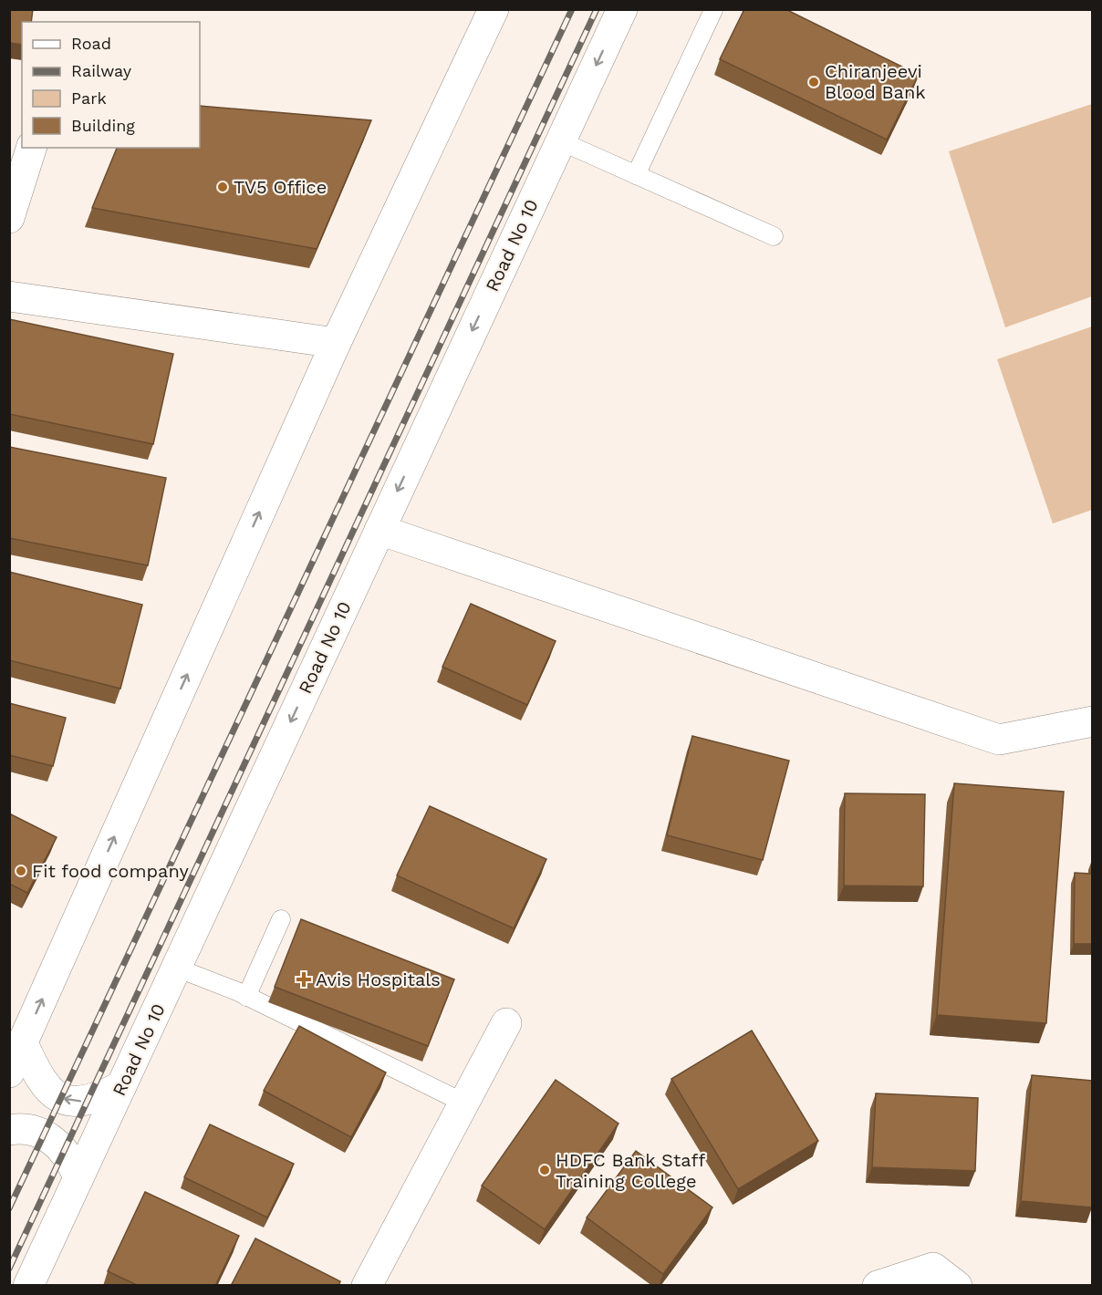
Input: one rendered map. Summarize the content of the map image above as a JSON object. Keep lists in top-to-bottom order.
{
  "streets": {
    "main road": ["Road No 10"]
  },
  "places": {
    "other": [
      "Chiranjeevi Blood Bank",
      "TV5 Office",
      "Fit food company",
      "HDFC Bank Staff Training College"
    ],
    "health": ["Avis Hospitals"]
  },
  "legend": [
    "Road",
    "Railway",
    "Park",
    "Building"
  ]
}
